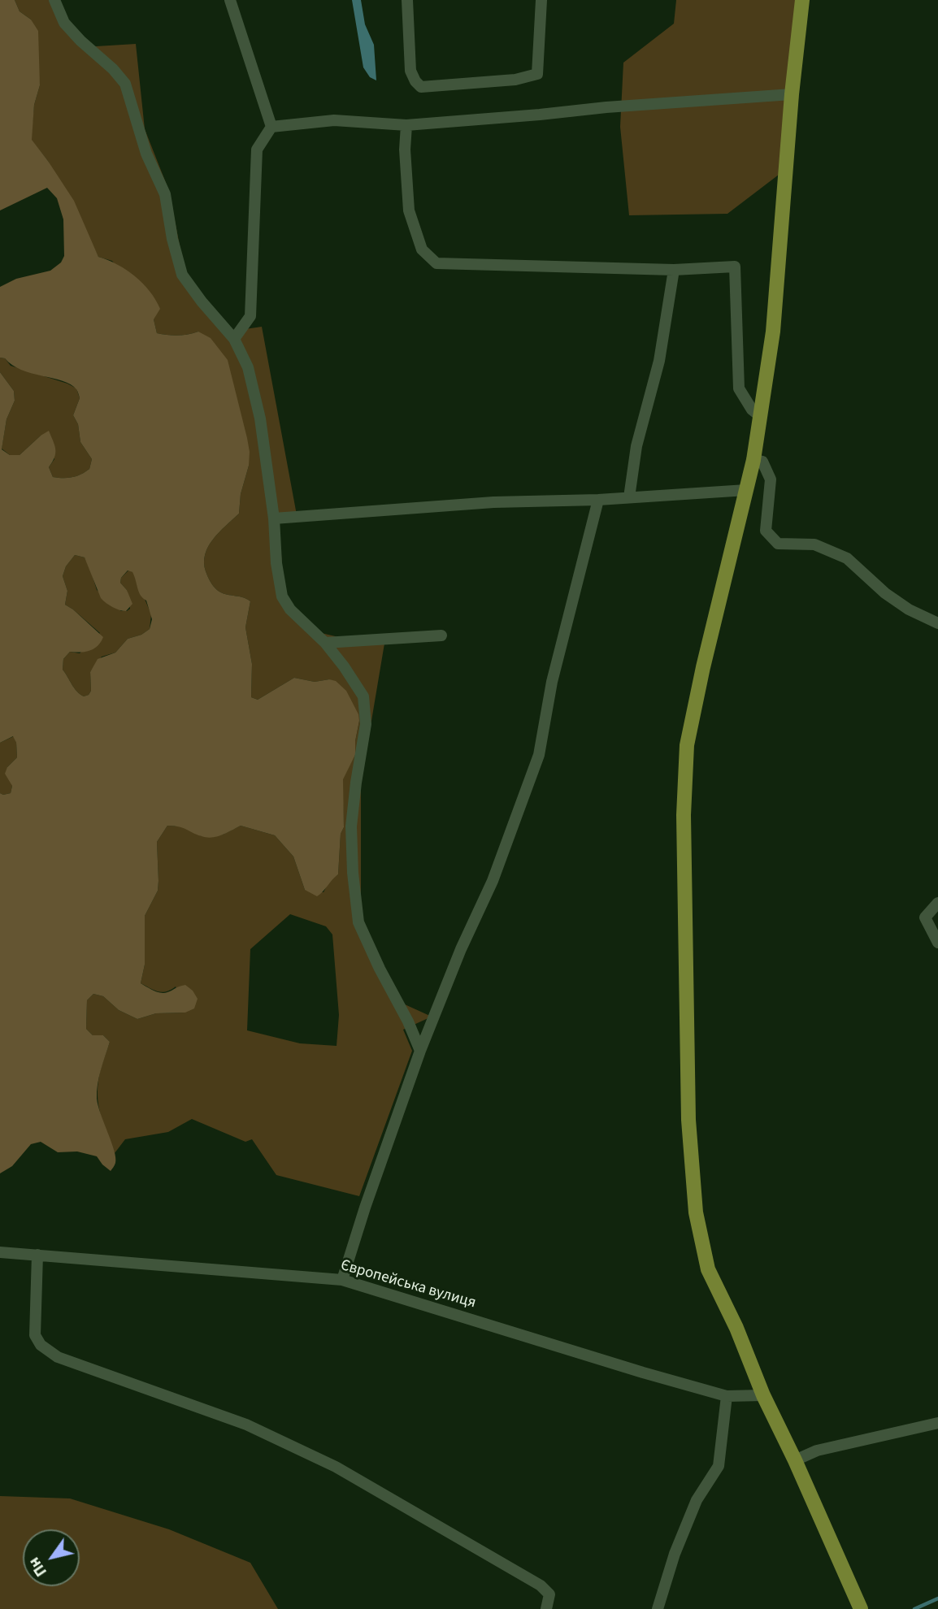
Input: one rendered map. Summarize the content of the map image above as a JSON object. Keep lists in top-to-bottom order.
{
  "streets": {
    "street": ["Європейська вулиця"]
  },
  "north": "bottom left"
}
